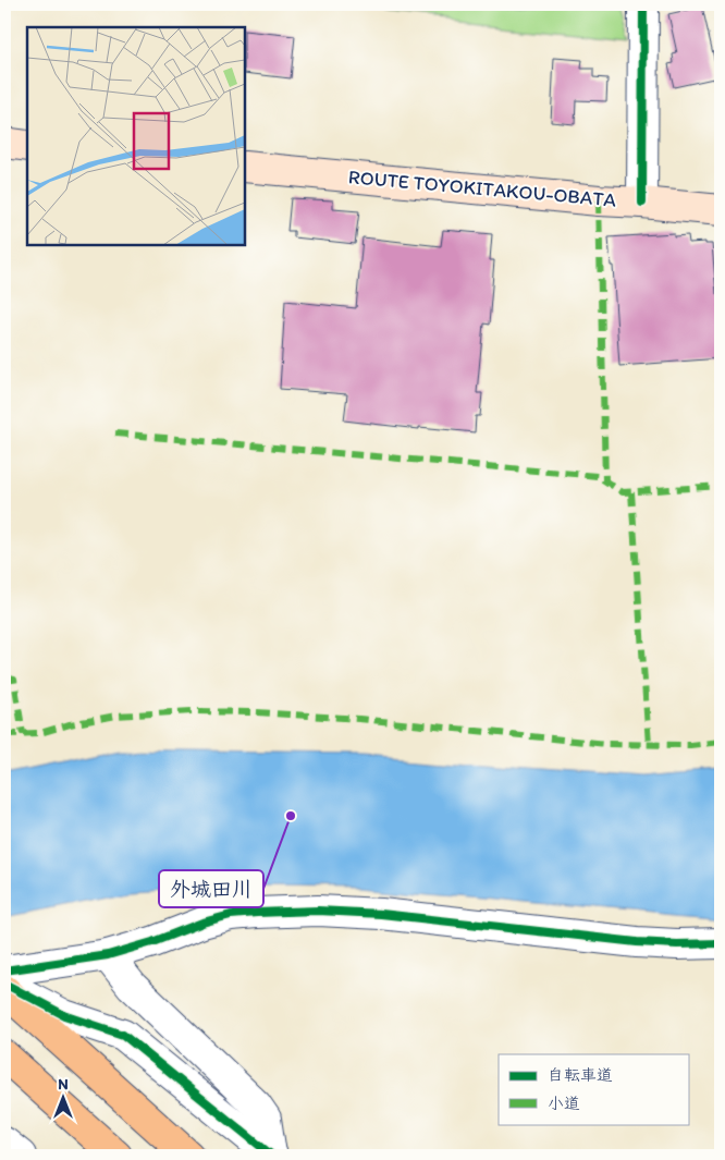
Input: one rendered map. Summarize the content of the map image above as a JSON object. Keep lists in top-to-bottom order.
{
  "streets": {
    "main road": ["ROUTE TOYOKITAKOU-OBATA"]
  },
  "places": ["外城田川"],
  "legend": ["自転車道", "小道"],
  "north": "top"
}
